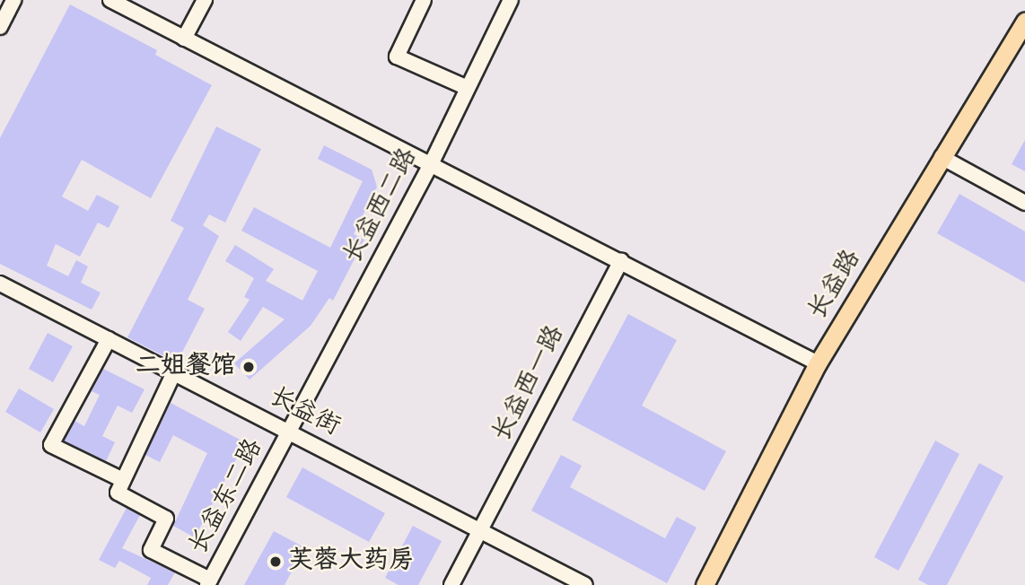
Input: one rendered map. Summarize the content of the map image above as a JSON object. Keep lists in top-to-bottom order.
{
  "streets": {
    "main road": ["长益路"],
    "street": [
      "长益西二路",
      "长益西一路",
      "长益街",
      "长益东二路"
    ]
  },
  "crossings": [
    ["长益西二路", "长益街"],
    ["长益西二路", "长益东二路"],
    ["长益西一路", "长益街"],
    ["长益街", "长益东二路"]
  ],
  "places": ["二姐餐馆", "芙蓉大药房"]
}
